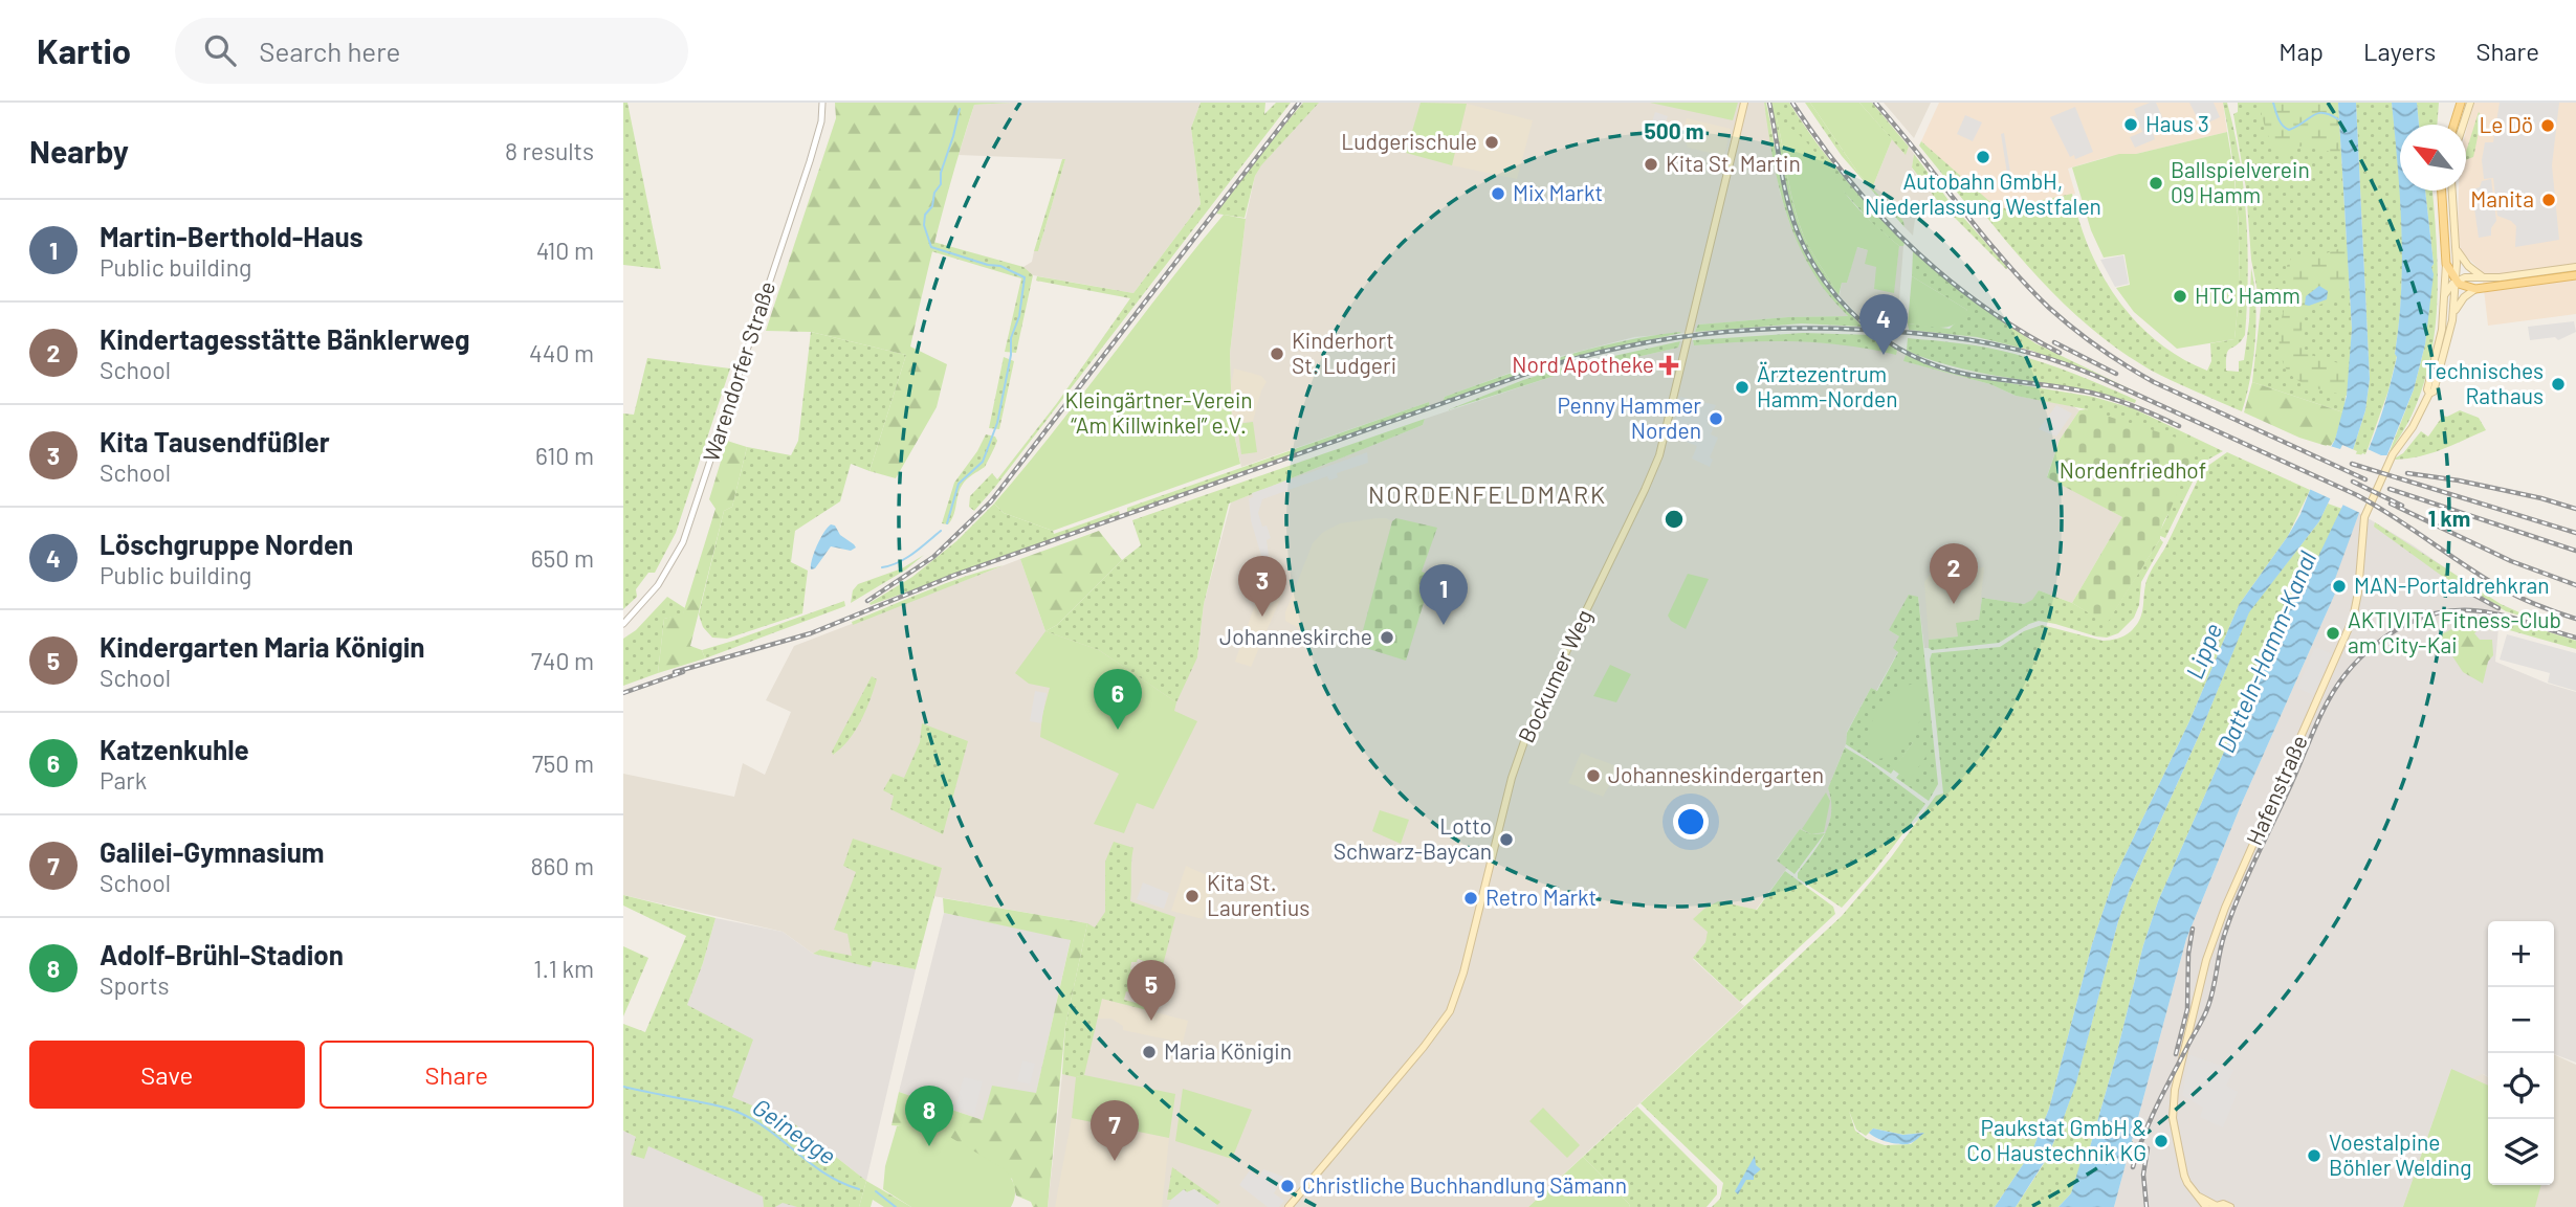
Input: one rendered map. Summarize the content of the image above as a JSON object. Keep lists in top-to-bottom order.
{
  "streets": {
    "main road": ["Bockumer Weg", "Hafenstraße"],
    "street": ["Warendorfer Straße"]
  },
  "districts": ["NORDENFELDMARK"],
  "water": ["Lippe", "Datteln-Hamm-Kanal", "Geinegge"],
  "parks": ["Kleingärtner-Verein “Am Killwinkel” e.V.", "Nordenfriedhof"],
  "places": {
    "other": [
      "Haus 3",
      "Le Dö",
      "Ludgerischule",
      "Autobahn GmbH, Niederlassung Westfalen",
      "Kita St. Martin",
      "Ballspielverein 09 Hamm",
      "Mix Markt",
      "Manita",
      "HTC Hamm",
      "Kinderhort St. Ludgeri",
      "Technisches Rathaus",
      "Ärztezentrum Hamm-Norden",
      "Penny Hammer Norden",
      "MAN-Portaldrehkran",
      "AKTIVITA Fitness-Club am City-Kai",
      "Johanneskirche",
      "Johanneskindergarten",
      "Lotto Schwarz-Baycan",
      "Kita St. Laurentius",
      "Retro Markt",
      "Maria Königin",
      "Paukstat GmbH & Co Haustechnik KG",
      "Voestalpine Böhler Welding",
      "Christliche Buchhandlung Sämann"
    ],
    "health": ["Nord Apotheke"]
  },
  "north": "top left",
  "page": {
    "header": "Kartio",
    "search": "Search here",
    "nav": ["Map", "Layers", "Share"],
    "heading": ["Nearby", "8 results"],
    "list": [
      {
        "mark": "1",
        "name": "Martin-Berthold-Haus",
        "note": "Public building",
        "value": "410 m"
      },
      {
        "mark": "2",
        "name": "Kindertagesstätte Bänklerweg",
        "note": "School",
        "value": "440 m"
      },
      {
        "mark": "3",
        "name": "Kita Tausendfüßler",
        "note": "School",
        "value": "610 m"
      },
      {
        "mark": "4",
        "name": "Löschgruppe Norden",
        "note": "Public building",
        "value": "650 m"
      },
      {
        "mark": "5",
        "name": "Kindergarten Maria Königin",
        "note": "School",
        "value": "740 m"
      },
      {
        "mark": "6",
        "name": "Katzenkuhle",
        "note": "Park",
        "value": "750 m"
      },
      {
        "mark": "7",
        "name": "Galilei-Gymnasium",
        "note": "School",
        "value": "860 m"
      },
      {
        "mark": "8",
        "name": "Adolf-Brühl-Stadion",
        "note": "Sports",
        "value": "1.1 km"
      }
    ],
    "pins": [
      "4",
      "2",
      "3",
      "1",
      "6",
      "5",
      "8",
      "7"
    ],
    "map_buttons": ["+", "−"],
    "buttons": ["Save", "Share"]
  },
  "rings": ["500 m", "1 km"]
}
